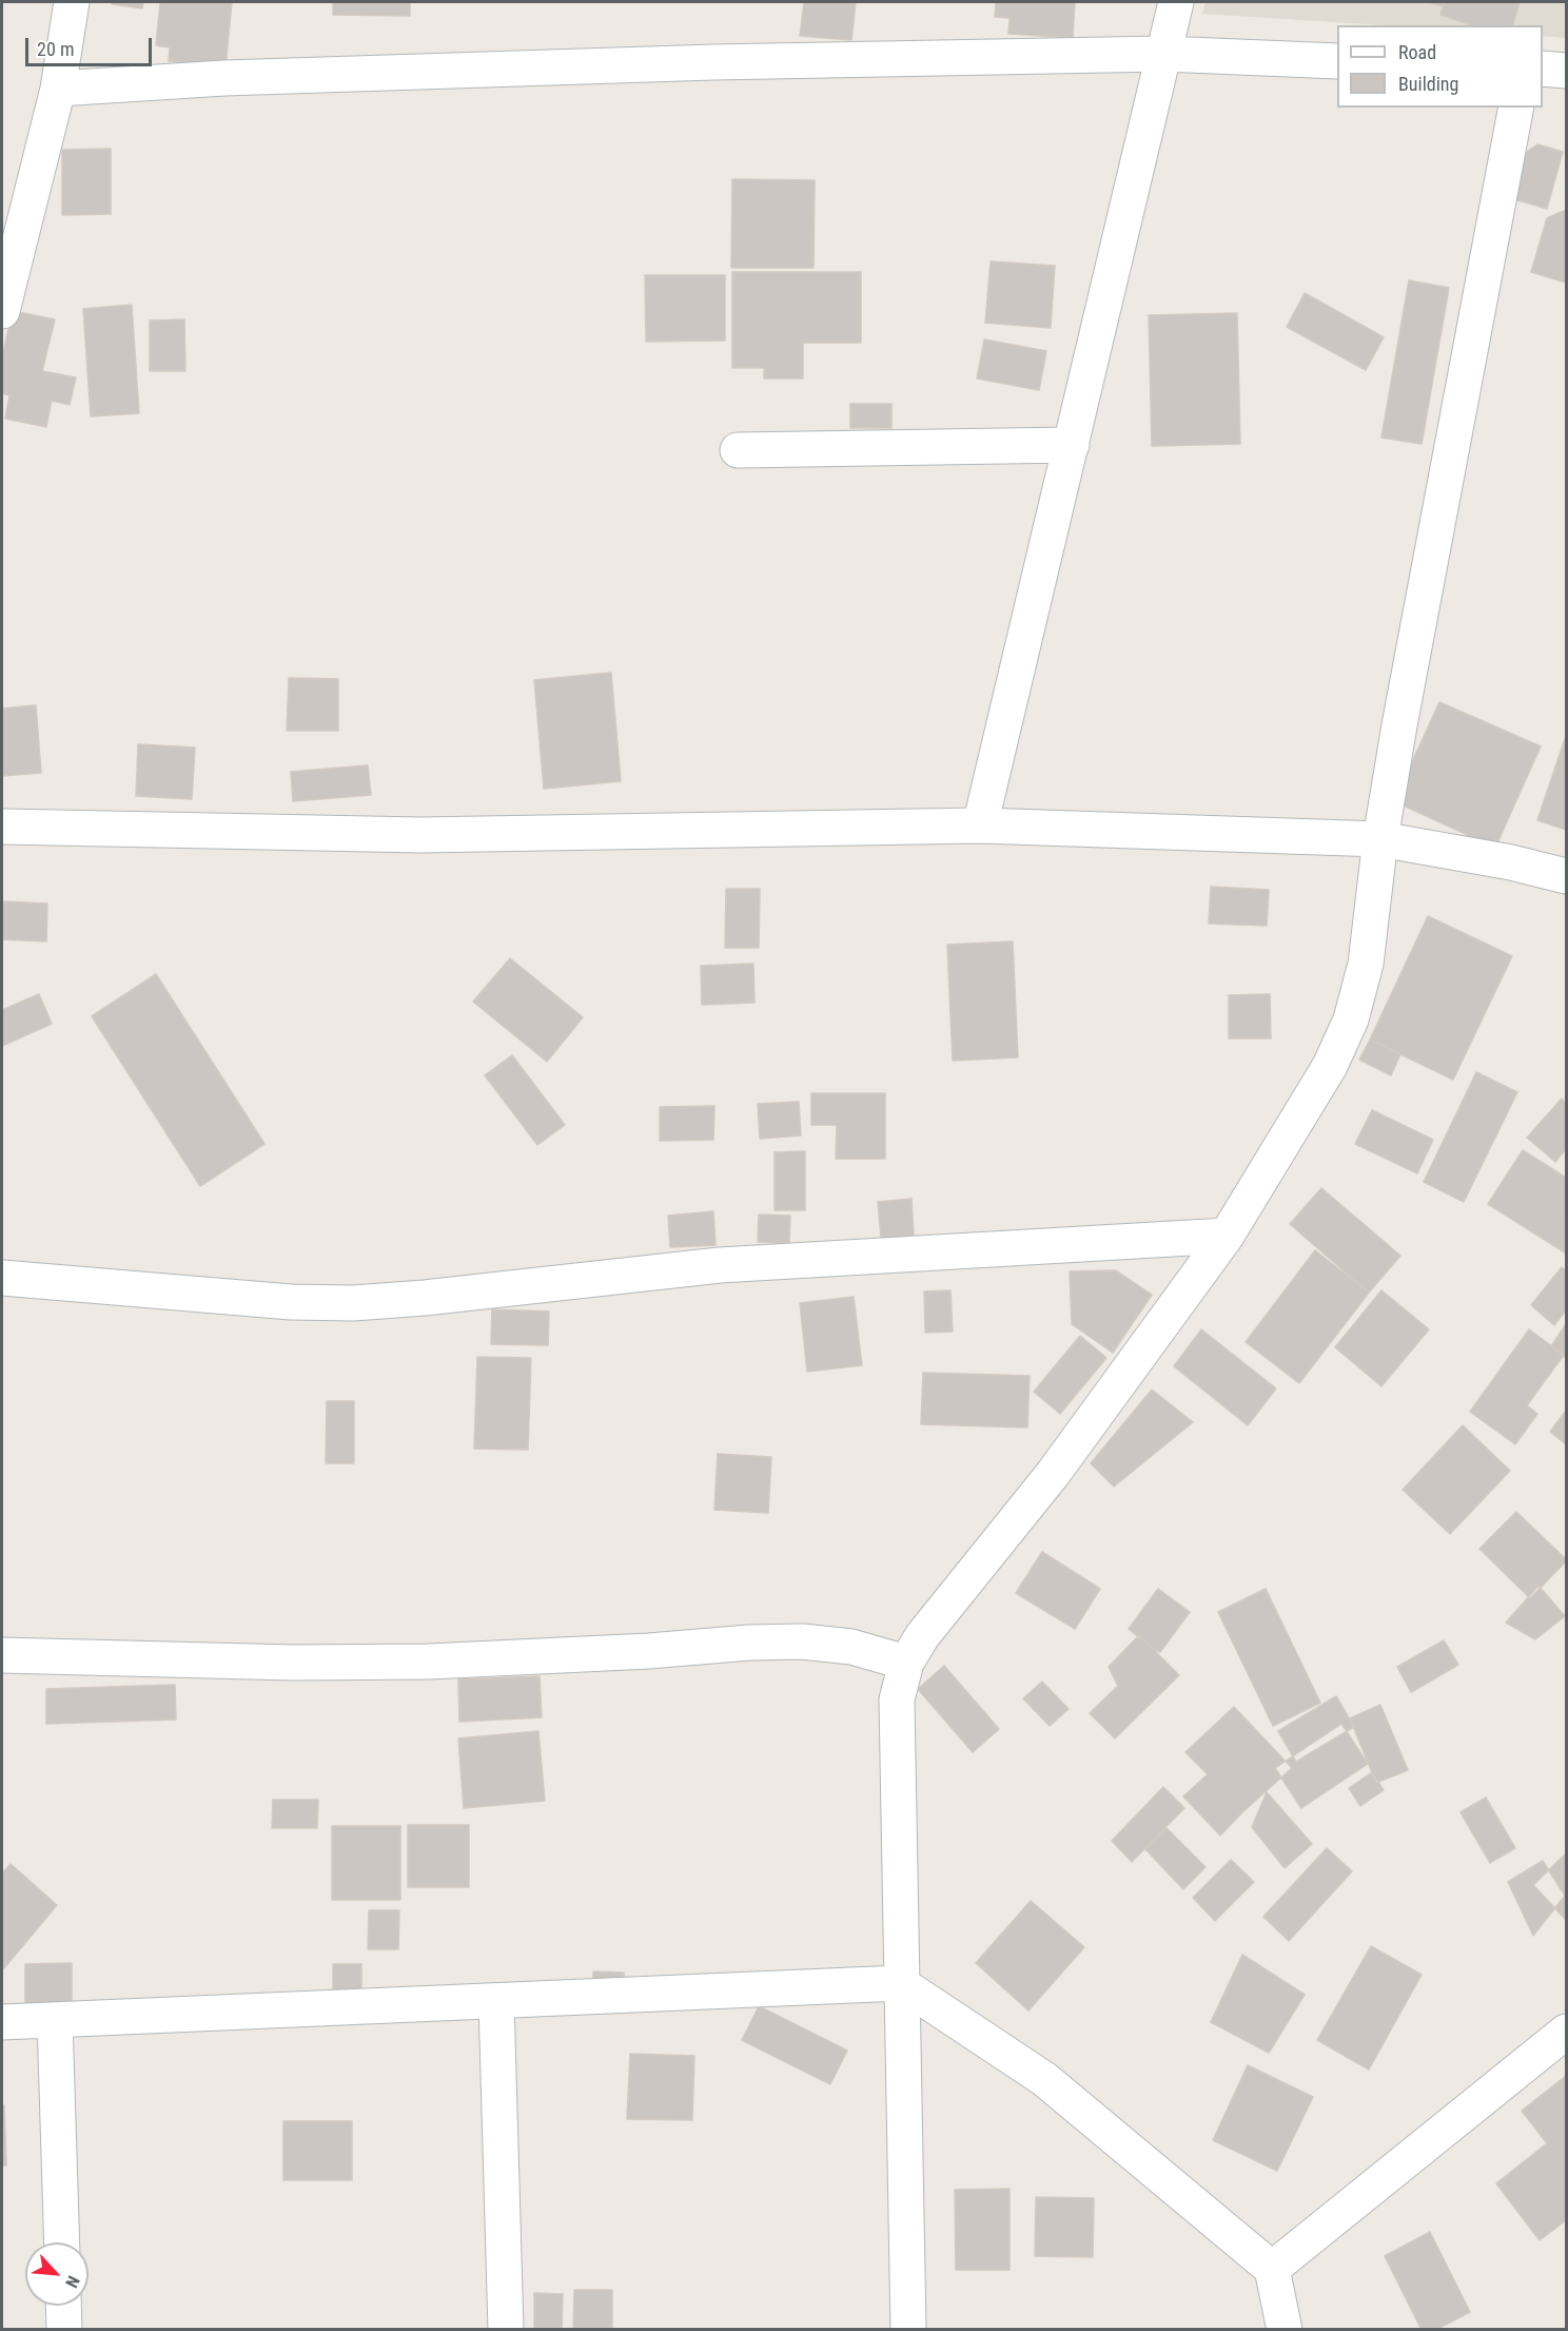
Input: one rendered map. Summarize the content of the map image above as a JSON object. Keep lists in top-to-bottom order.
{
  "legend": ["Road", "Building"],
  "scale_bar": "20 m",
  "north": "bottom right"
}
